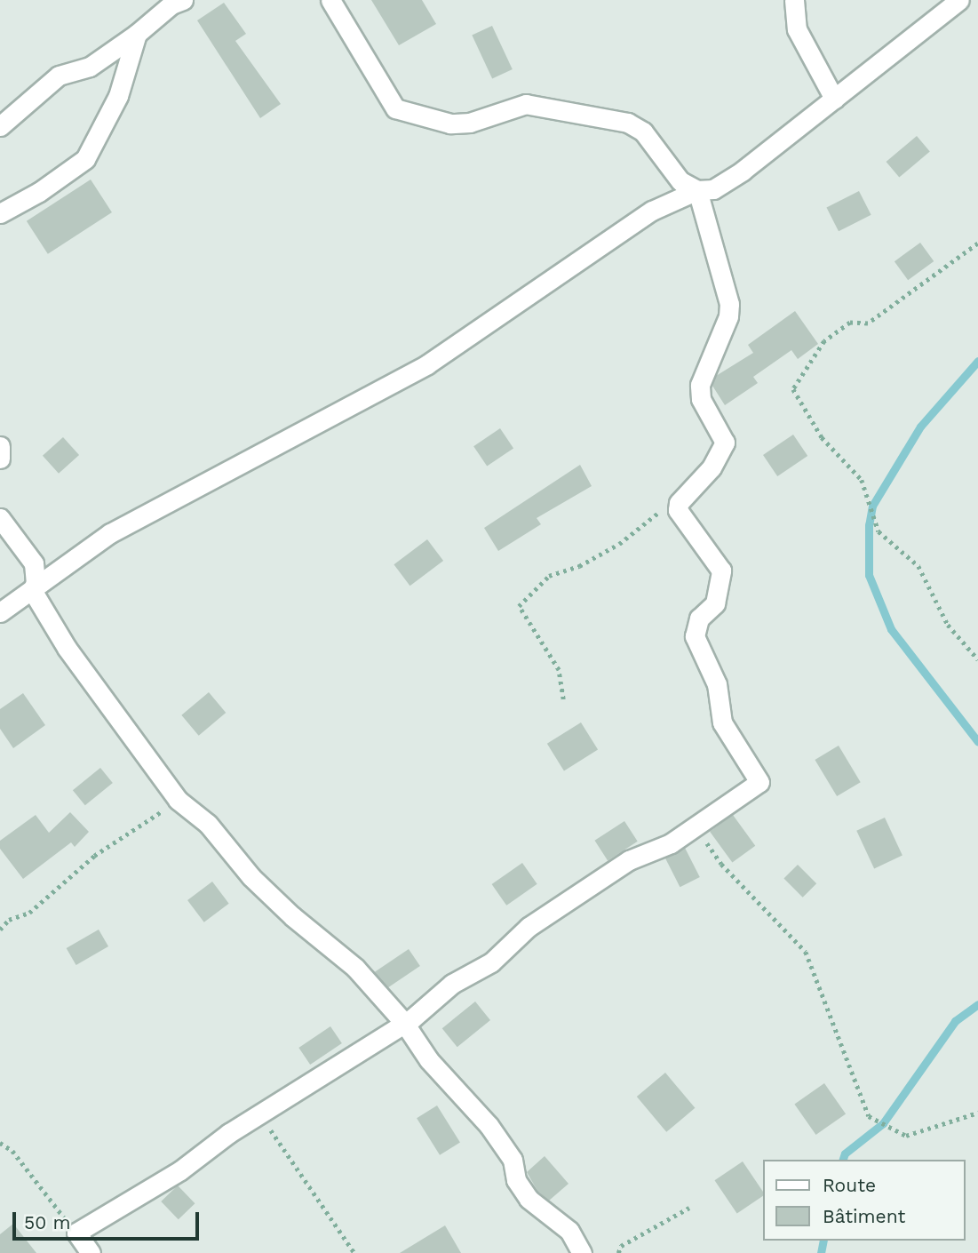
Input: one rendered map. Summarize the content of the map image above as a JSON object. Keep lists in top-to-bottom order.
{
  "legend": ["Route", "Bâtiment"],
  "scale_bar": "50 m"
}
